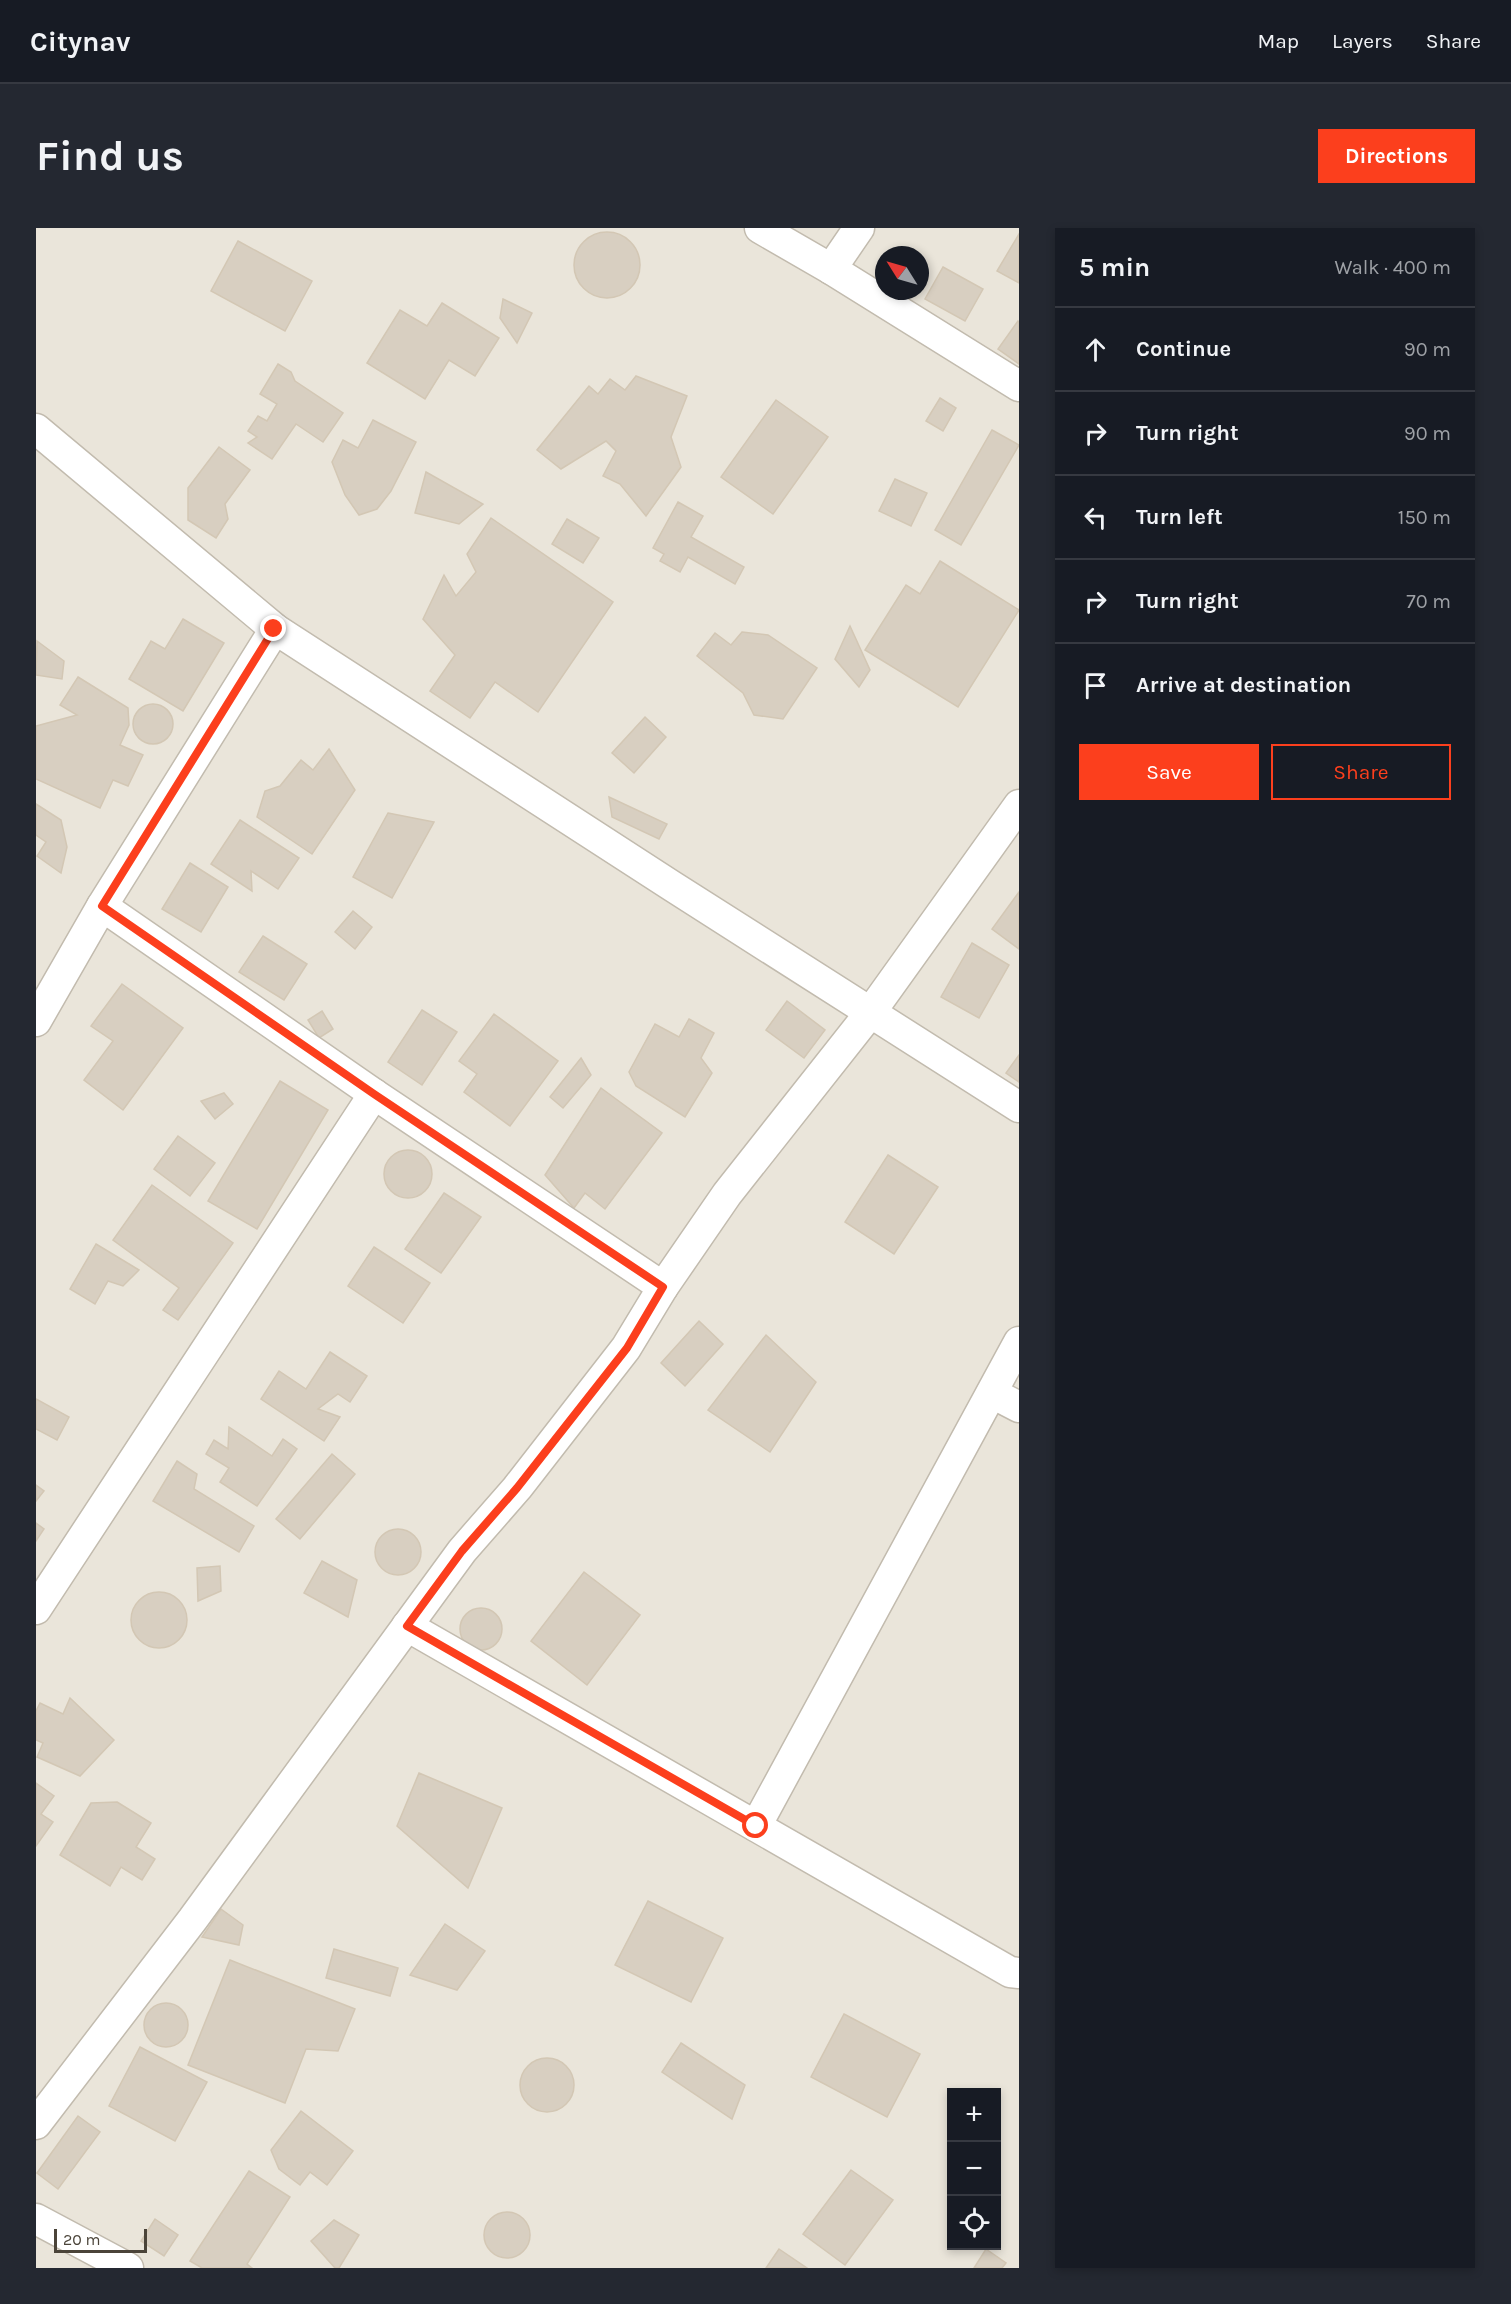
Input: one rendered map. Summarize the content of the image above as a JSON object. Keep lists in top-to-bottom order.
{
  "scale_bar": "20 m",
  "north": "top left",
  "page": {
    "header": "Citynav",
    "nav": ["Map", "Layers", "Share"],
    "buttons": [
      "Directions",
      ["Save", "Share"]
    ],
    "title": "Find us",
    "heading": ["5 min", "Walk · 400 m"],
    "list": [
      ["Continue", "90 m"],
      ["Turn right", "90 m"],
      ["Turn left", "150 m"],
      ["Turn right", "70 m"],
      "Arrive at destination"
    ],
    "map_buttons": ["+", "−"],
    "scale": "20 m"
  }
}
